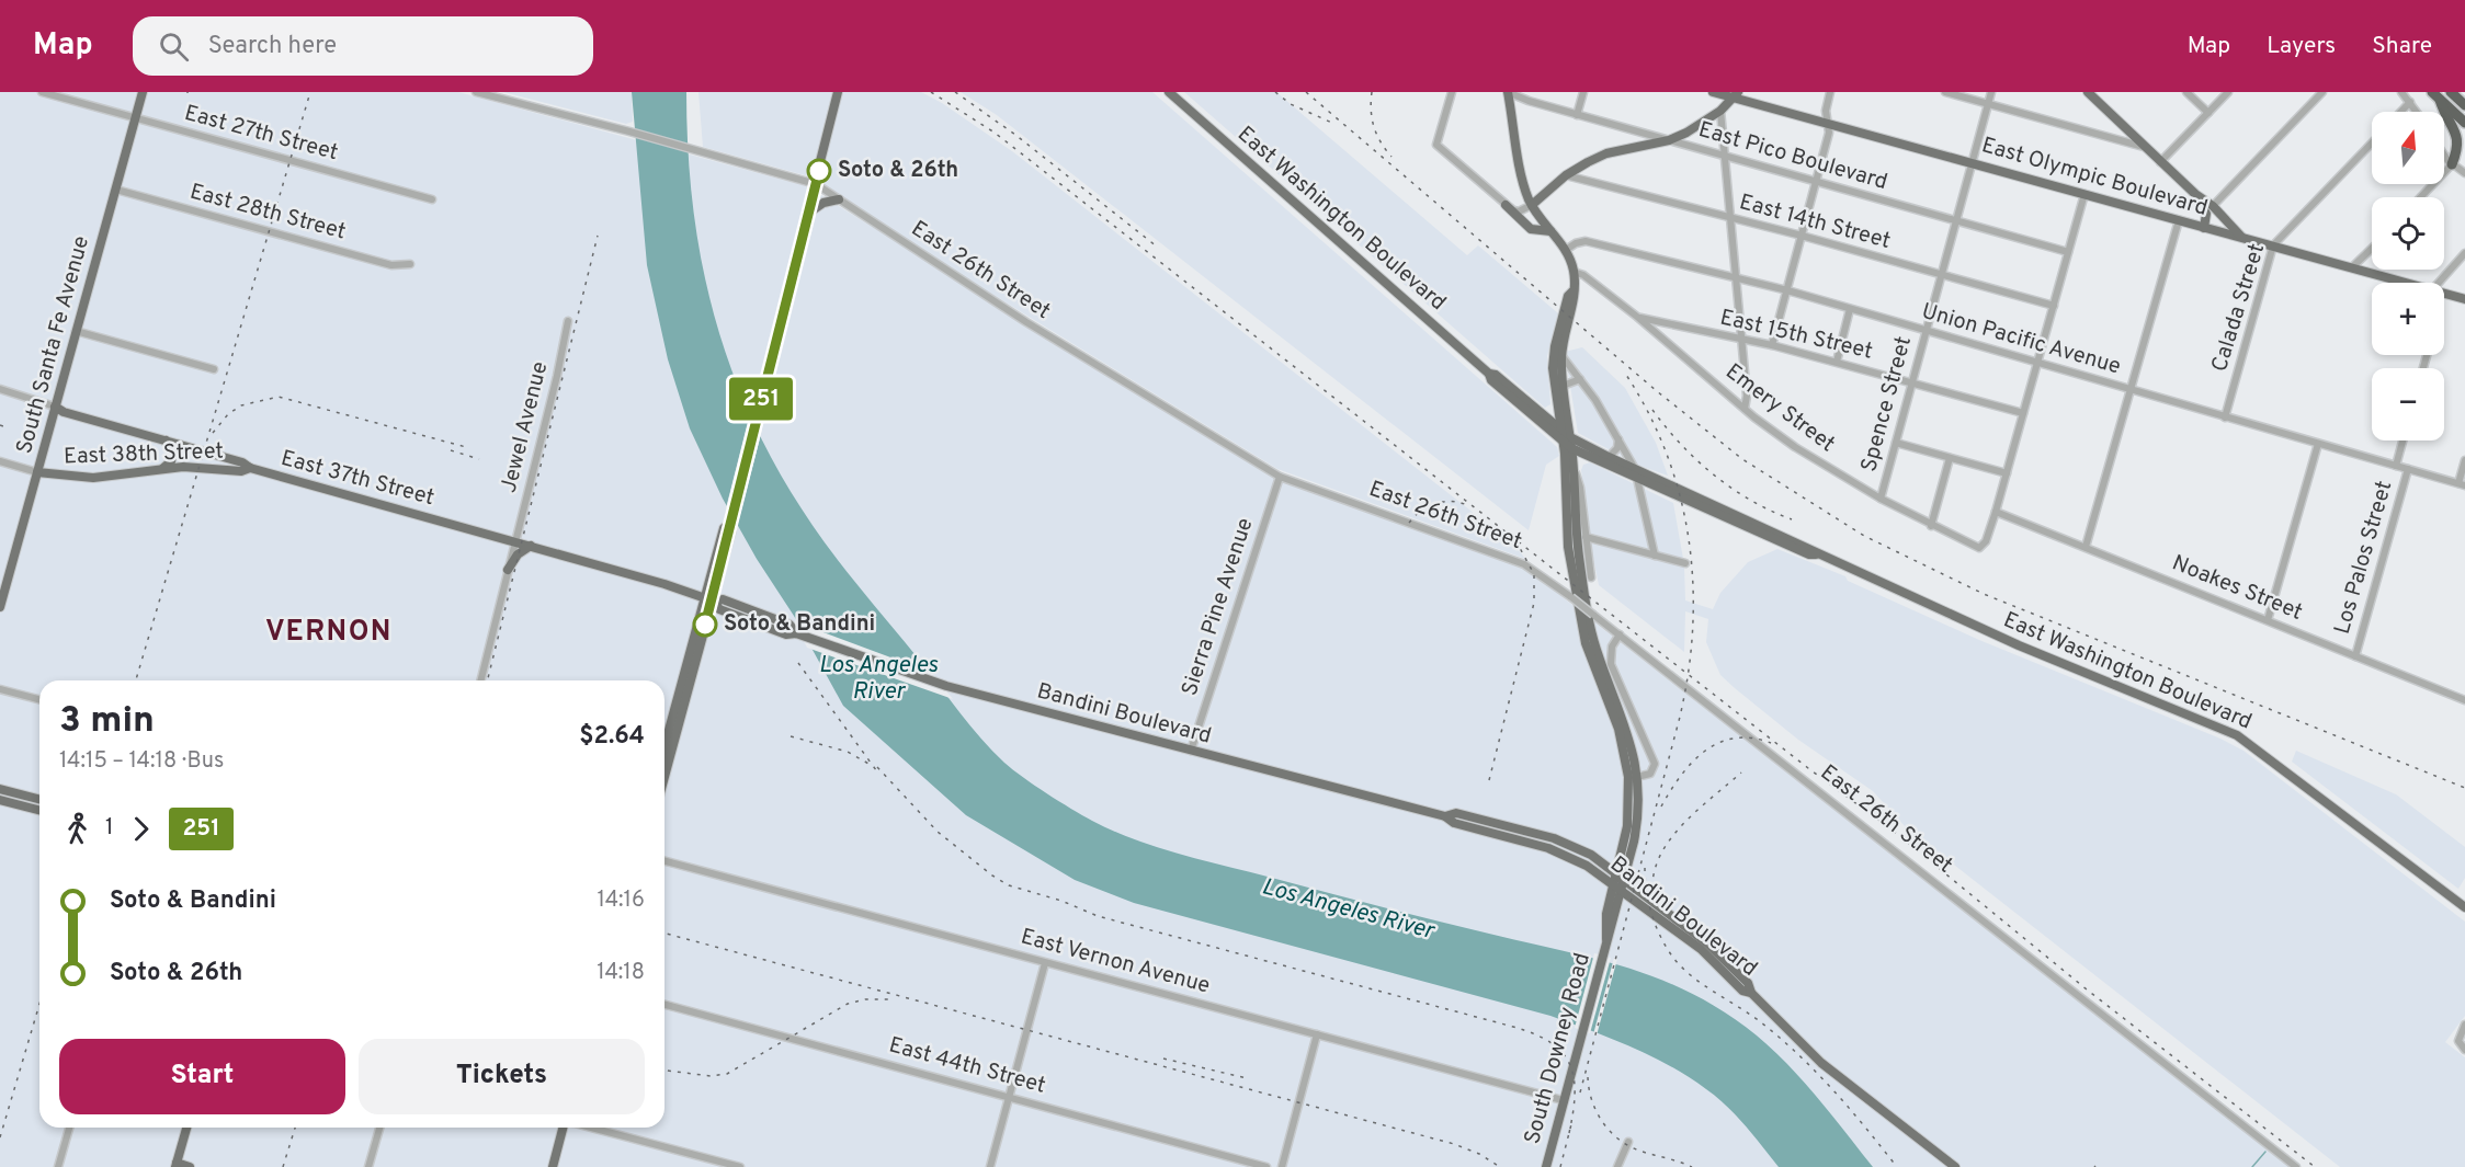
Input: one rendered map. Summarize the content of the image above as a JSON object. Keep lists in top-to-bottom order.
{
  "streets": {
    "main road": [
      "East Olympic Boulevard",
      "East Washington Boulevard",
      "South Santa Fe Avenue",
      "East 38th Street",
      "East 37th Street",
      "Bandini Boulevard",
      "South Downey Road"
    ],
    "street": [
      "East 27th Street",
      "East Pico Boulevard",
      "East 28th Street",
      "East 14th Street",
      "East 26th Street",
      "Calada Street",
      "East 15th Street",
      "Union Pacific Avenue",
      "Spence Street",
      "Emery Street",
      "Jewel Avenue",
      "Los Palos Street",
      "Noakes Street",
      "Sierra Pine Avenue",
      "East Vernon Avenue",
      "East 44th Street"
    ]
  },
  "crossings": [
    ["East 27th Street", "South Santa Fe Avenue"],
    ["East Pico Boulevard", "Spence Street"],
    ["East Olympic Boulevard", "Calada Street"],
    ["East Olympic Boulevard", "Spence Street"],
    ["East 28th Street", "South Santa Fe Avenue"],
    ["East Washington Boulevard", "South Downey Road"],
    ["East 14th Street", "Spence Street"],
    ["East 26th Street", "Sierra Pine Avenue"],
    ["Calada Street", "Union Pacific Avenue"],
    ["East 15th Street", "Spence Street"],
    ["East 15th Street", "Emery Street"],
    ["Union Pacific Avenue", "Spence Street"],
    ["Union Pacific Avenue", "Los Palos Street"],
    ["South Santa Fe Avenue", "East 38th Street"],
    ["South Santa Fe Avenue", "East 37th Street"],
    ["Spence Street", "Emery Street"],
    ["Emery Street", "Noakes Street"],
    ["Jewel Avenue", "East 37th Street"],
    ["East 38th Street", "East 37th Street"],
    ["East 37th Street", "Bandini Boulevard"],
    ["Los Palos Street", "Noakes Street"],
    ["Sierra Pine Avenue", "Bandini Boulevard"],
    ["Bandini Boulevard", "South Downey Road"],
    ["East Vernon Avenue", "South Downey Road"]
  ],
  "districts": ["VERNON"],
  "water": ["Los Angeles River"],
  "places": ["Soto & 26th", "Soto & Bandini"],
  "lines": ["bus line 251"],
  "north": "top",
  "page": {
    "header": "Map",
    "search": "Search here",
    "nav": ["Map", "Layers", "Share"],
    "on_map": "251",
    "map_buttons": ["+", "−"],
    "heading": ["3 min", "14:15 – 14:18 · Bus", "$2.64"],
    "legs": ["1", "251"],
    "list": [
      {
        "name": "Soto & Bandini",
        "value": "14:16"
      },
      {
        "name": "Soto & 26th",
        "value": "14:18"
      }
    ],
    "buttons": ["Start", "Tickets"]
  }
}
